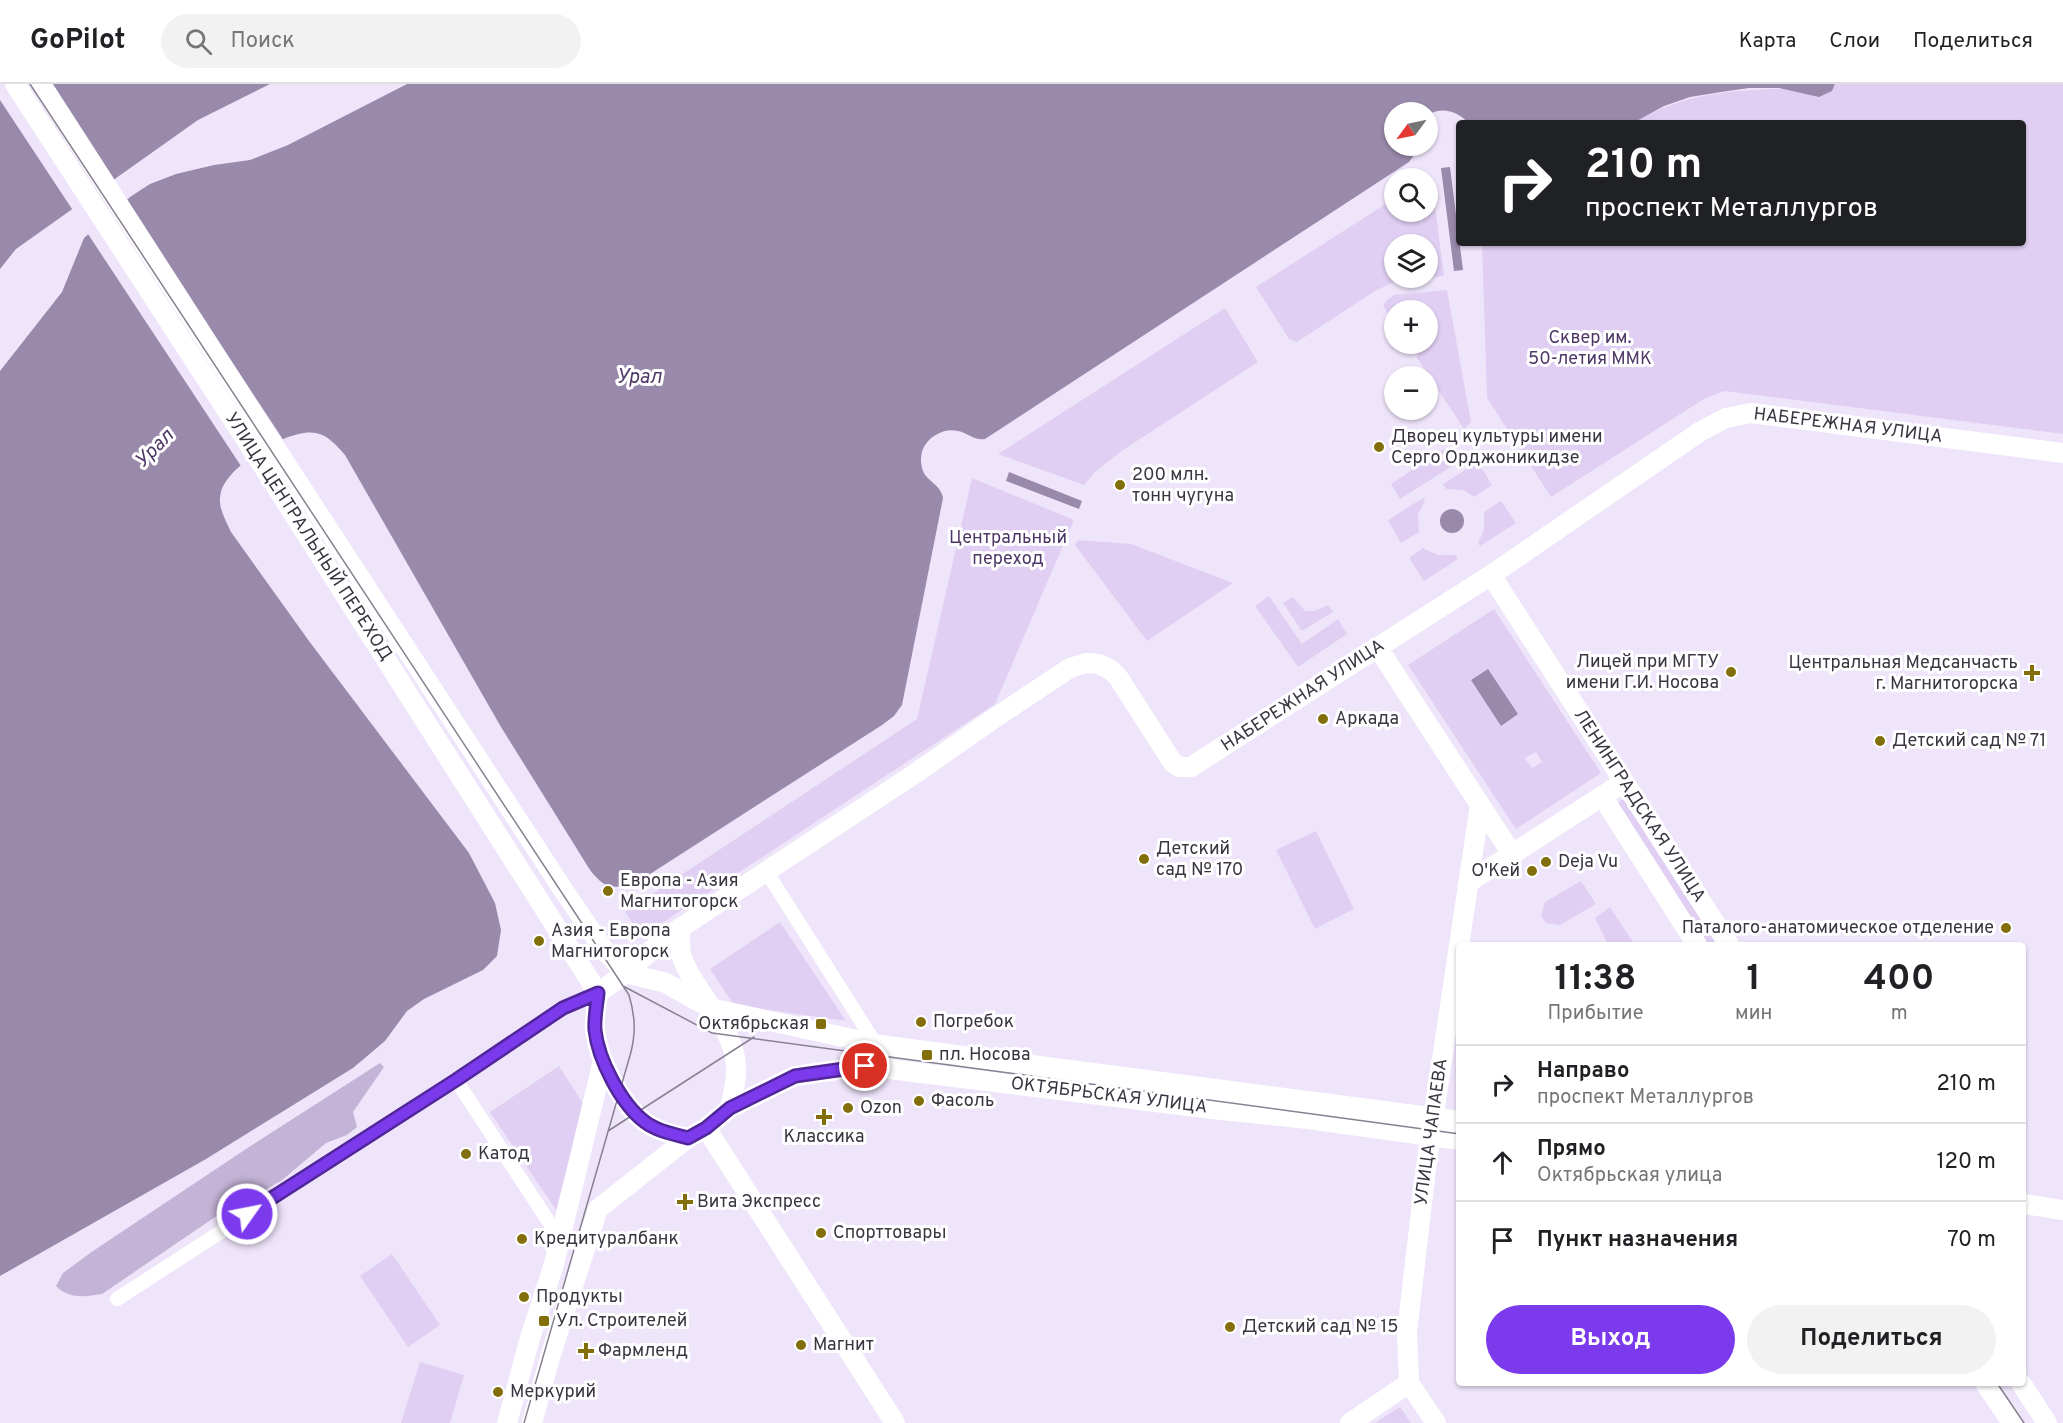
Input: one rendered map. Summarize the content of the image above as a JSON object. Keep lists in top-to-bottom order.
{
  "streets": {
    "main road": [
      "НАБЕРЕЖНАЯ УЛИЦА",
      "УЛИЦА ЦЕНТРАЛЬНЫЙ ПЕРЕХОД",
      "ЛЕНИНГРАДСКАЯ УЛИЦА",
      "ОКТЯБРЬСКАЯ УЛИЦА",
      "УЛИЦА ЧАПАЕВА"
    ]
  },
  "crossings": [
    ["НАБЕРЕЖНАЯ УЛИЦА", "УЛИЦА ЦЕНТРАЛЬНЫЙ ПЕРЕХОД"],
    ["НАБЕРЕЖНАЯ УЛИЦА", "ЛЕНИНГРАДСКАЯ УЛИЦА"],
    ["НАБЕРЕЖНАЯ УЛИЦА", "ОКТЯБРЬСКАЯ УЛИЦА"],
    ["УЛИЦА ЦЕНТРАЛЬНЫЙ ПЕРЕХОД", "ОКТЯБРЬСКАЯ УЛИЦА"],
    ["ОКТЯБРЬСКАЯ УЛИЦА", "УЛИЦА ЧАПАЕВА"]
  ],
  "water": ["Урал"],
  "parks": ["Сквер им. 50-летия ММК", "Центральный переход"],
  "places": {
    "other": [
      "Дворец культуры имени Серго Орджоникидзе",
      "200 млн. тонн чугуна",
      "Лицей при МГТУ имени Г.И. Носова",
      "Аркада",
      "Детский сад № 71",
      "Детский сад № 170",
      "Deja Vu",
      "О'Кей",
      "Европа - Азия Магнитогорск",
      "Паталого-анатомическое отделение",
      "Азия - Европа Магнитогорск",
      "Погребок",
      "Фасоль",
      "Ozon",
      "Катод",
      "Спорттовары",
      "Кредитуралбанк",
      "Продукты",
      "Детский сад № 15",
      "Магнит",
      "Меркурий"
    ],
    "health": [
      "Центральная Медсанчасть г. Магнитогорска",
      "Классика",
      "Вита Экспресс",
      "Фармленд"
    ],
    "transit": ["Октябрьская", "пл. Носова", "Ул. Строителей"]
  },
  "north": "bottom left",
  "page": {
    "header": "GoPilot",
    "search": "Поиск",
    "nav": ["Карта", "Слои", "Поделиться"],
    "map_buttons": ["+", "−"],
    "turn": ["210 m", "проспект Металлургов"],
    "eta": [
      "11:38",
      "Прибытие",
      "1",
      "мин",
      "400",
      "m"
    ],
    "list": [
      {
        "name": "Направо",
        "note": "проспект Металлургов",
        "value": "210 m"
      },
      {
        "name": "Прямо",
        "note": "Октябрьская улица",
        "value": "120 m"
      },
      {
        "name": "Пункт назначения",
        "value": "70 m"
      }
    ],
    "buttons": ["Выход", "Поделиться"]
  }
}
